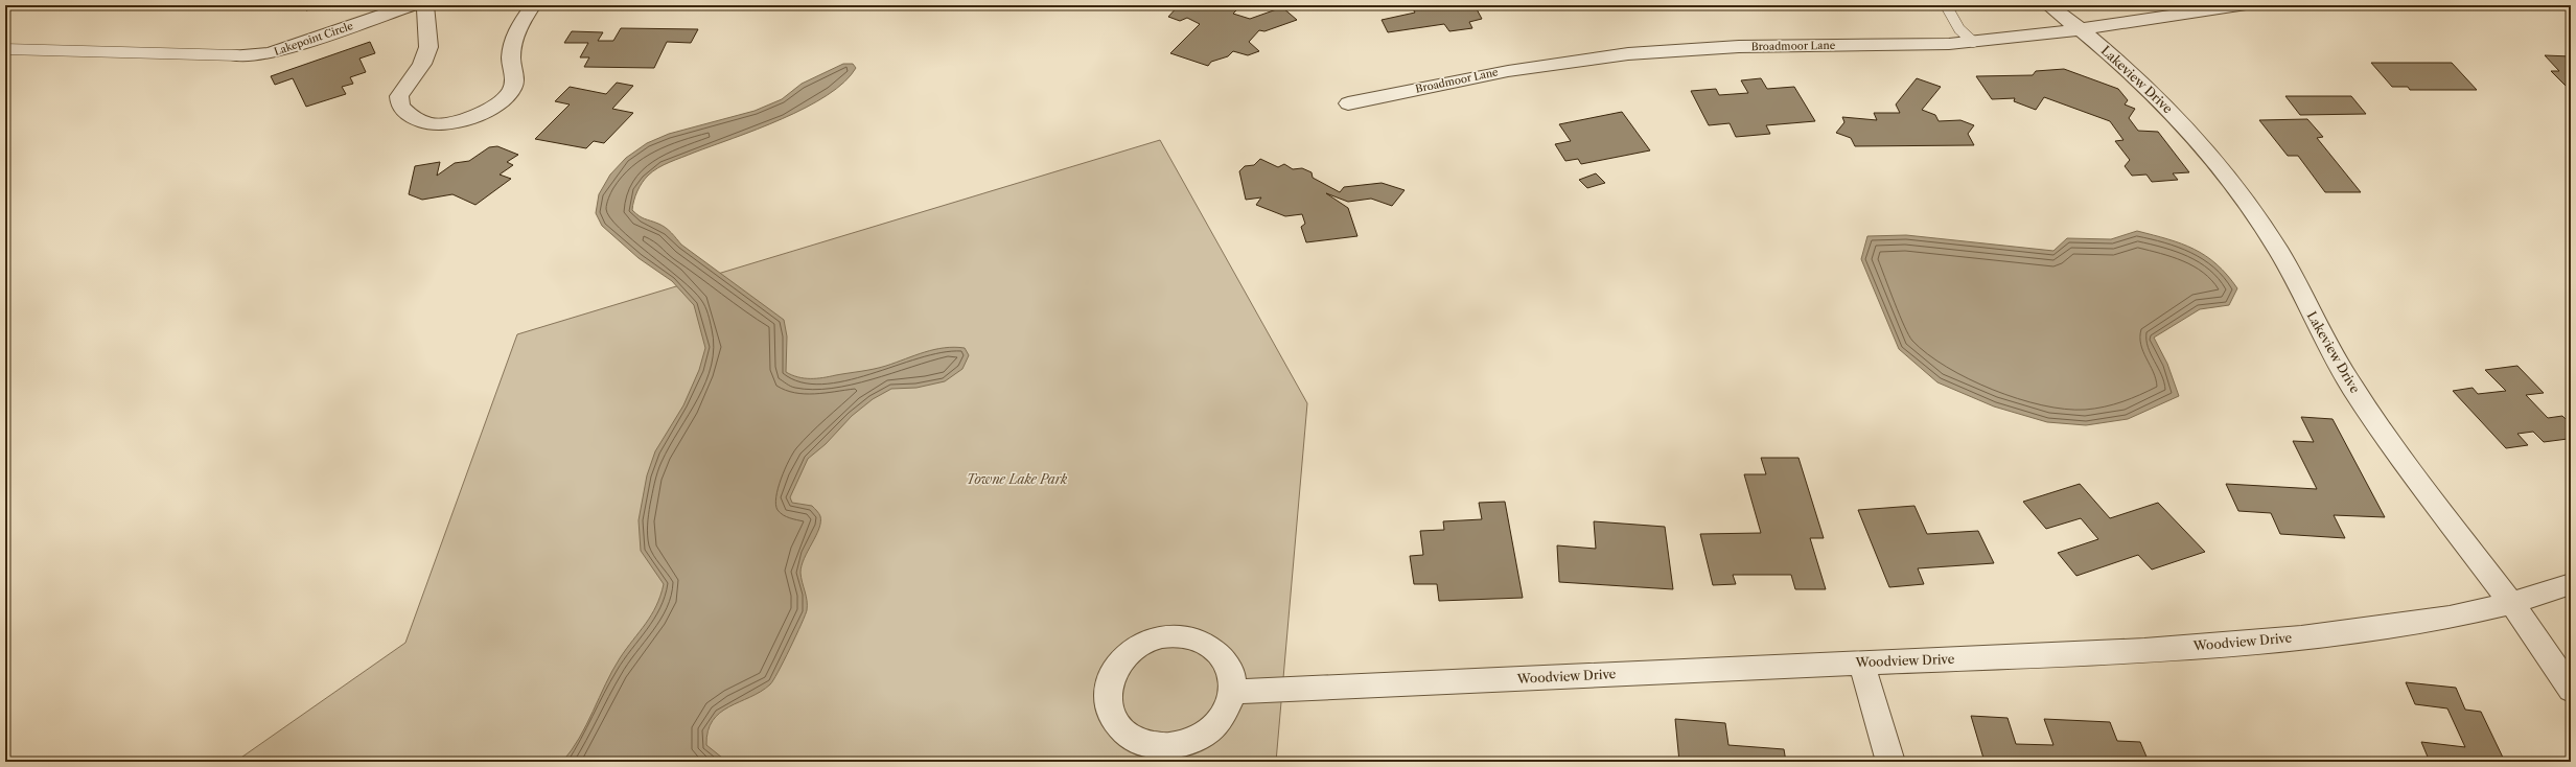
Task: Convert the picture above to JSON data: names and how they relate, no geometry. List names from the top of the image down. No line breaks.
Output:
{"streets":{"street":["Lakepoint Circle","Broadmoor Lane","Lakeview Drive","Woodview Drive"]},"crossings":[["Broadmoor Lane","Lakeview Drive"],["Lakeview Drive","Woodview Drive"]],"parks":["Towne Lake Park"]}
